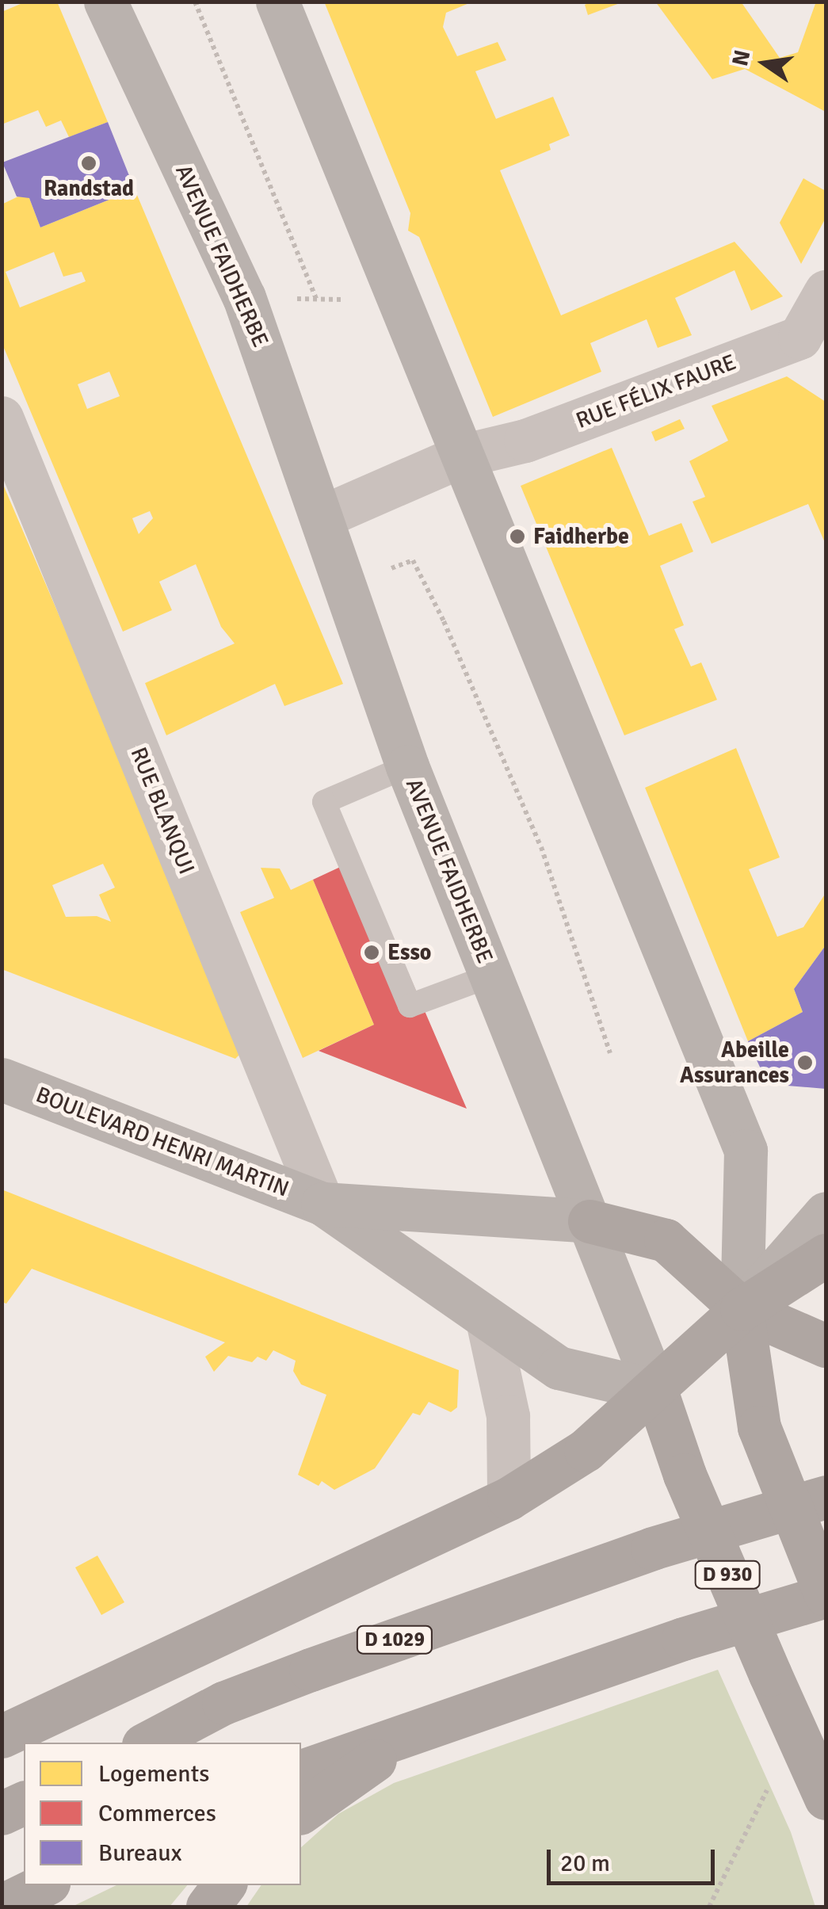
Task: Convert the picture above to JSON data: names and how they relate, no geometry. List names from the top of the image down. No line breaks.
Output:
{"streets":{"main road":["D 930","D 1029"],"street":["AVENUE FAIDHERBE","RUE FÉLIX FAURE","RUE BLANQUI","BOULEVARD HENRI MARTIN"]},"crossings":[["AVENUE FAIDHERBE","BOULEVARD HENRI MARTIN"],["AVENUE FAIDHERBE","D 930"],["RUE BLANQUI","BOULEVARD HENRI MARTIN"],["BOULEVARD HENRI MARTIN","D 930"]],"places":["Randstad","Faidherbe","Esso","Abeille Assurances"],"legend":["Logements","Commerces","Bureaux"],"scale_bar":"20 m","north":"left"}
